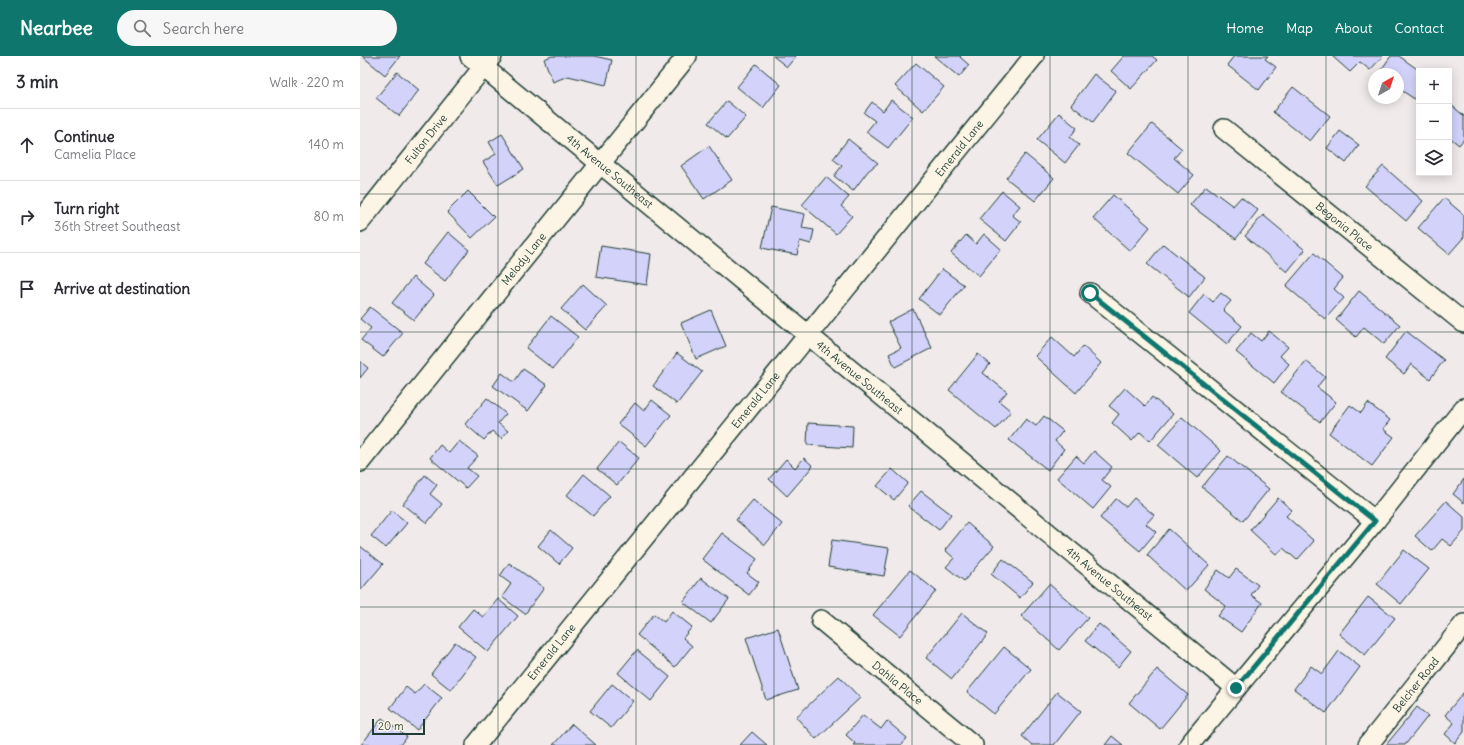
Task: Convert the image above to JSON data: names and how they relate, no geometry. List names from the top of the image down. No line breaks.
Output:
{"streets":{"street":["Fulton Drive","Emerald Lane","4th Avenue Southeast","Begonia Place","Melody Lane","Dahlia Place","Belcher Road"]},"crossings":[["Fulton Drive","4th Avenue Southeast"],["Emerald Lane","4th Avenue Southeast"],["4th Avenue Southeast","Melody Lane"]],"scale_bar":"20 m","north":"top right","page":{"header":"Nearbee","search":"Search here","nav":["Home","Map","About","Contact"],"heading":["3 min","Walk · 220 m"],"map_buttons":["+","−"],"list":[["Continue","Camelia Place","140 m"],["Turn right","36th Street Southeast","80 m"],"Arrive at destination"],"scale":"20 m"}}
